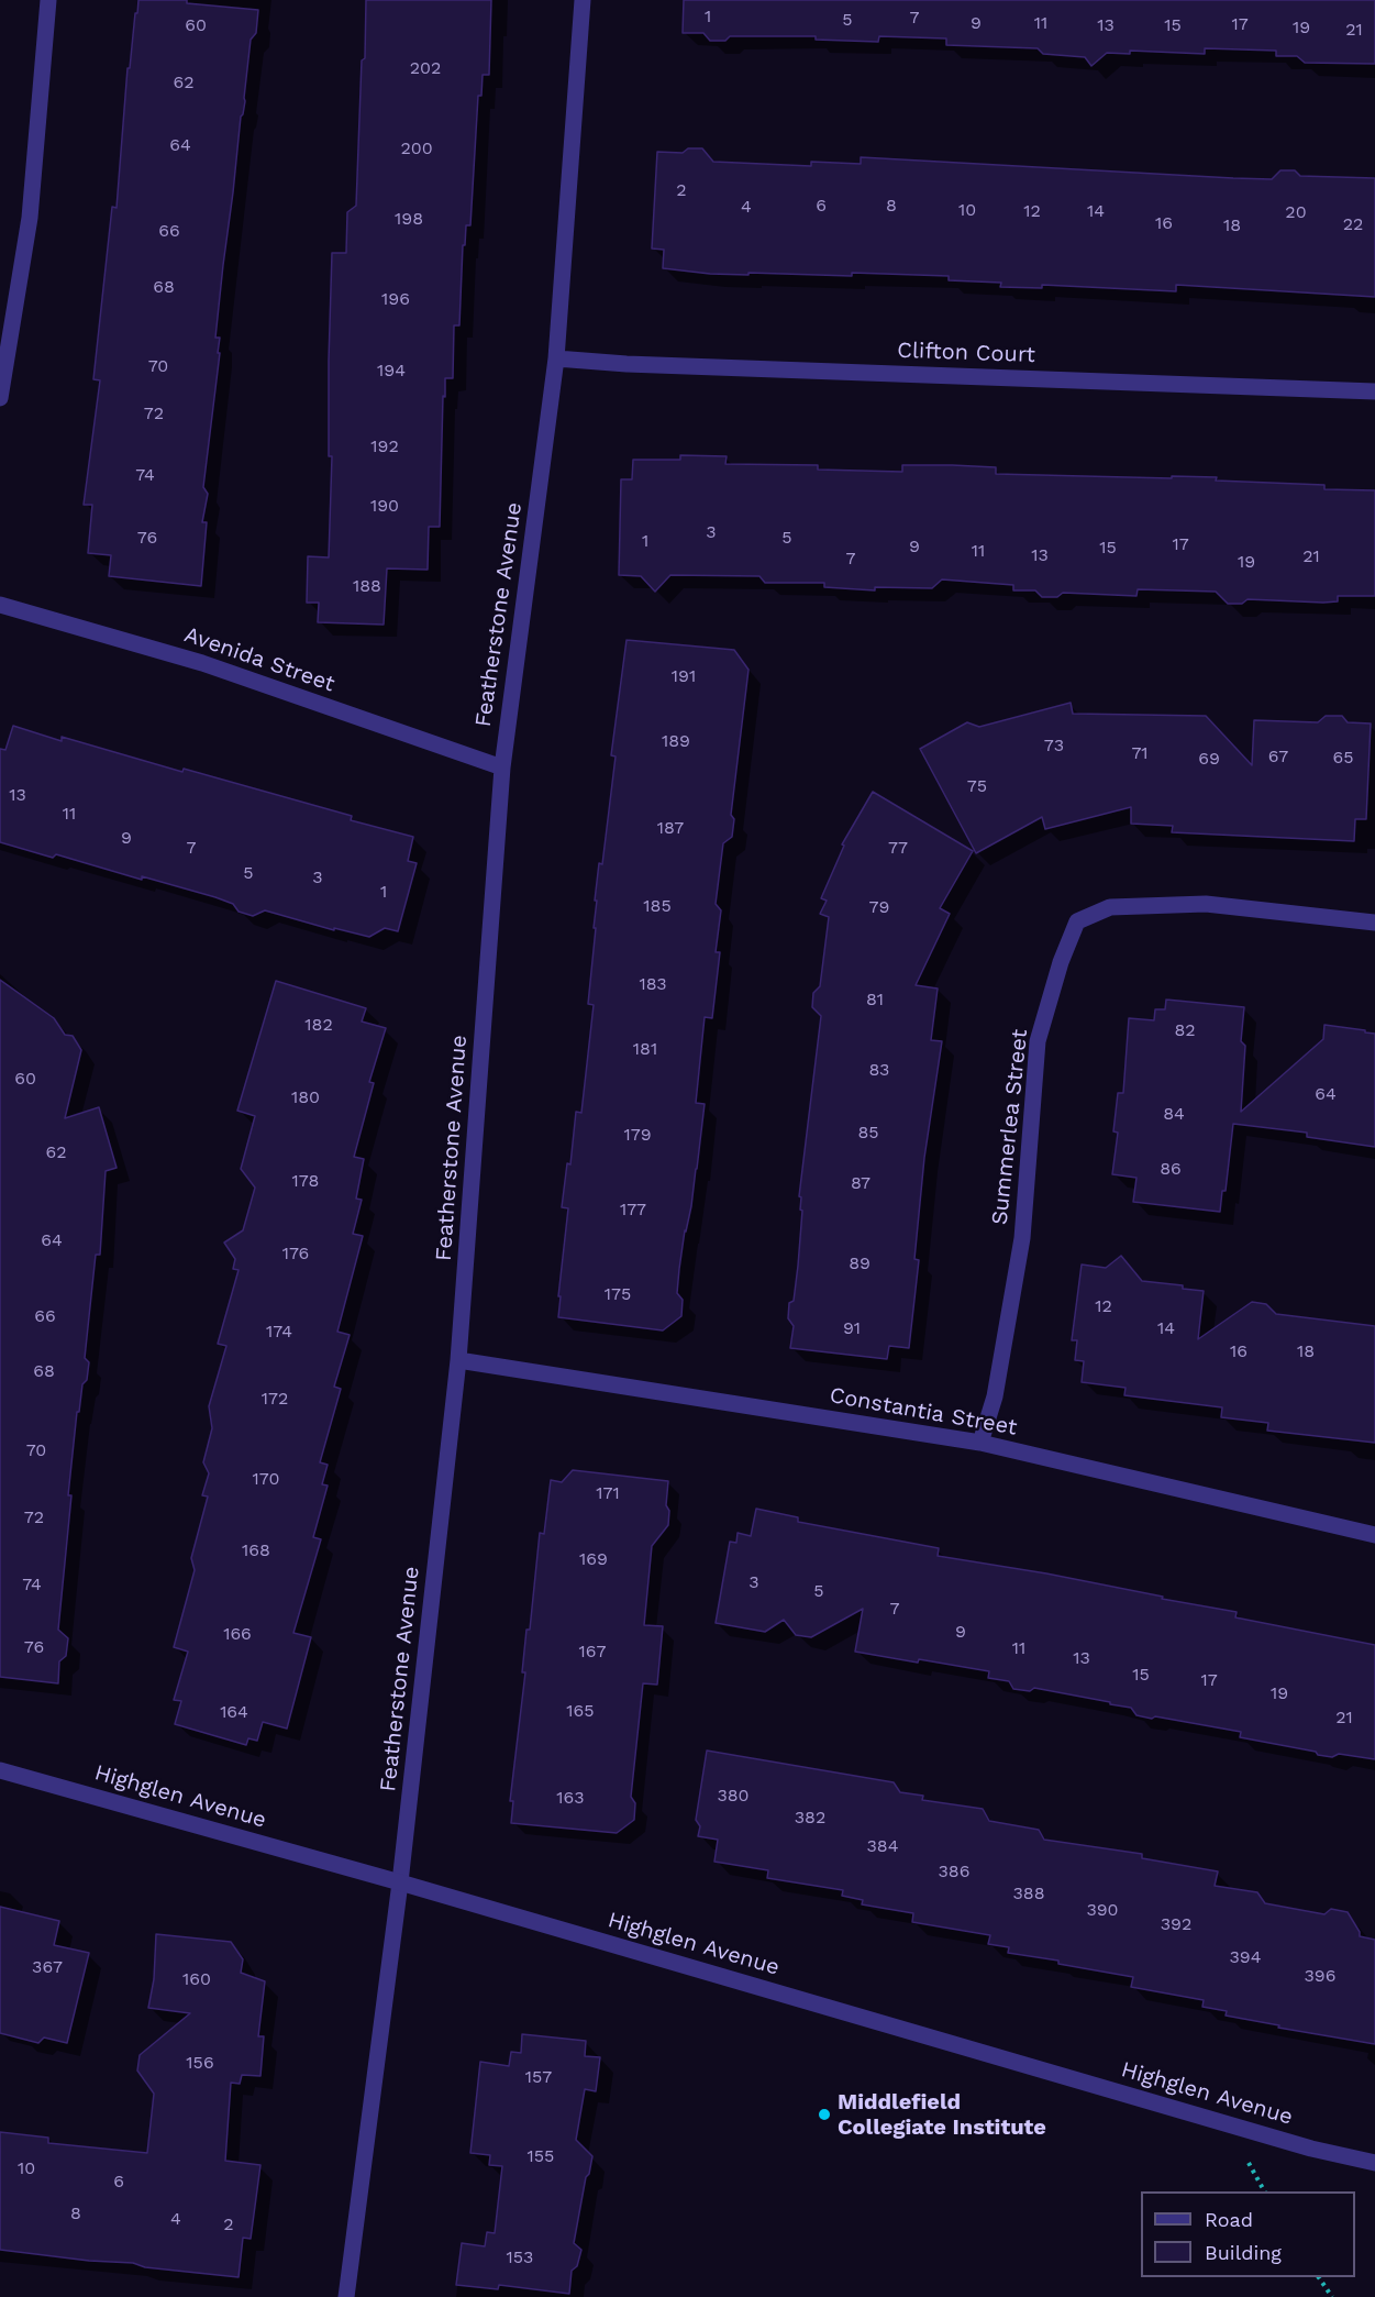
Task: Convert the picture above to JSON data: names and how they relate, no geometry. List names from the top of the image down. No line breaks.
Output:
{"streets":{"street":["Clifton Court","Featherstone Avenue","Avenida Street","Summerlea Street","Constantia Street","Highglen Avenue"]},"crossings":[["Clifton Court","Featherstone Avenue"],["Featherstone Avenue","Avenida Street"],["Featherstone Avenue","Constantia Street"],["Featherstone Avenue","Highglen Avenue"],["Summerlea Street","Constantia Street"]],"places":["Middlefield Collegiate Institute"],"house_numbers":["1","7","5","9","11","17","60","13","15","19","21","202","62","64","200","2","6","8","4","10","12","14","20","198","16","22","18","66","68","196","70","194","72","192","74","190","3","76","5","1","17","9","15","11","13","21","7","19","188","191","189","73","71","67","65","69","75","13","11","187","9","7","77","5","3","1","185","79","183","81","182","82","181","83","60","64","180","84","85","179","62","86","178","87","177","64","176","89","175","12","66","91","14","174","16","18","68","172","70","170","171","72","168","169","3","74","5","7","9","166","76","11","167","13","15","17","19","165","164","21","380","163","382","384","386","388","390","392","394","367","396","160","156","157","155","10","6","8","4","2","153"],"legend":["Road","Building"]}
